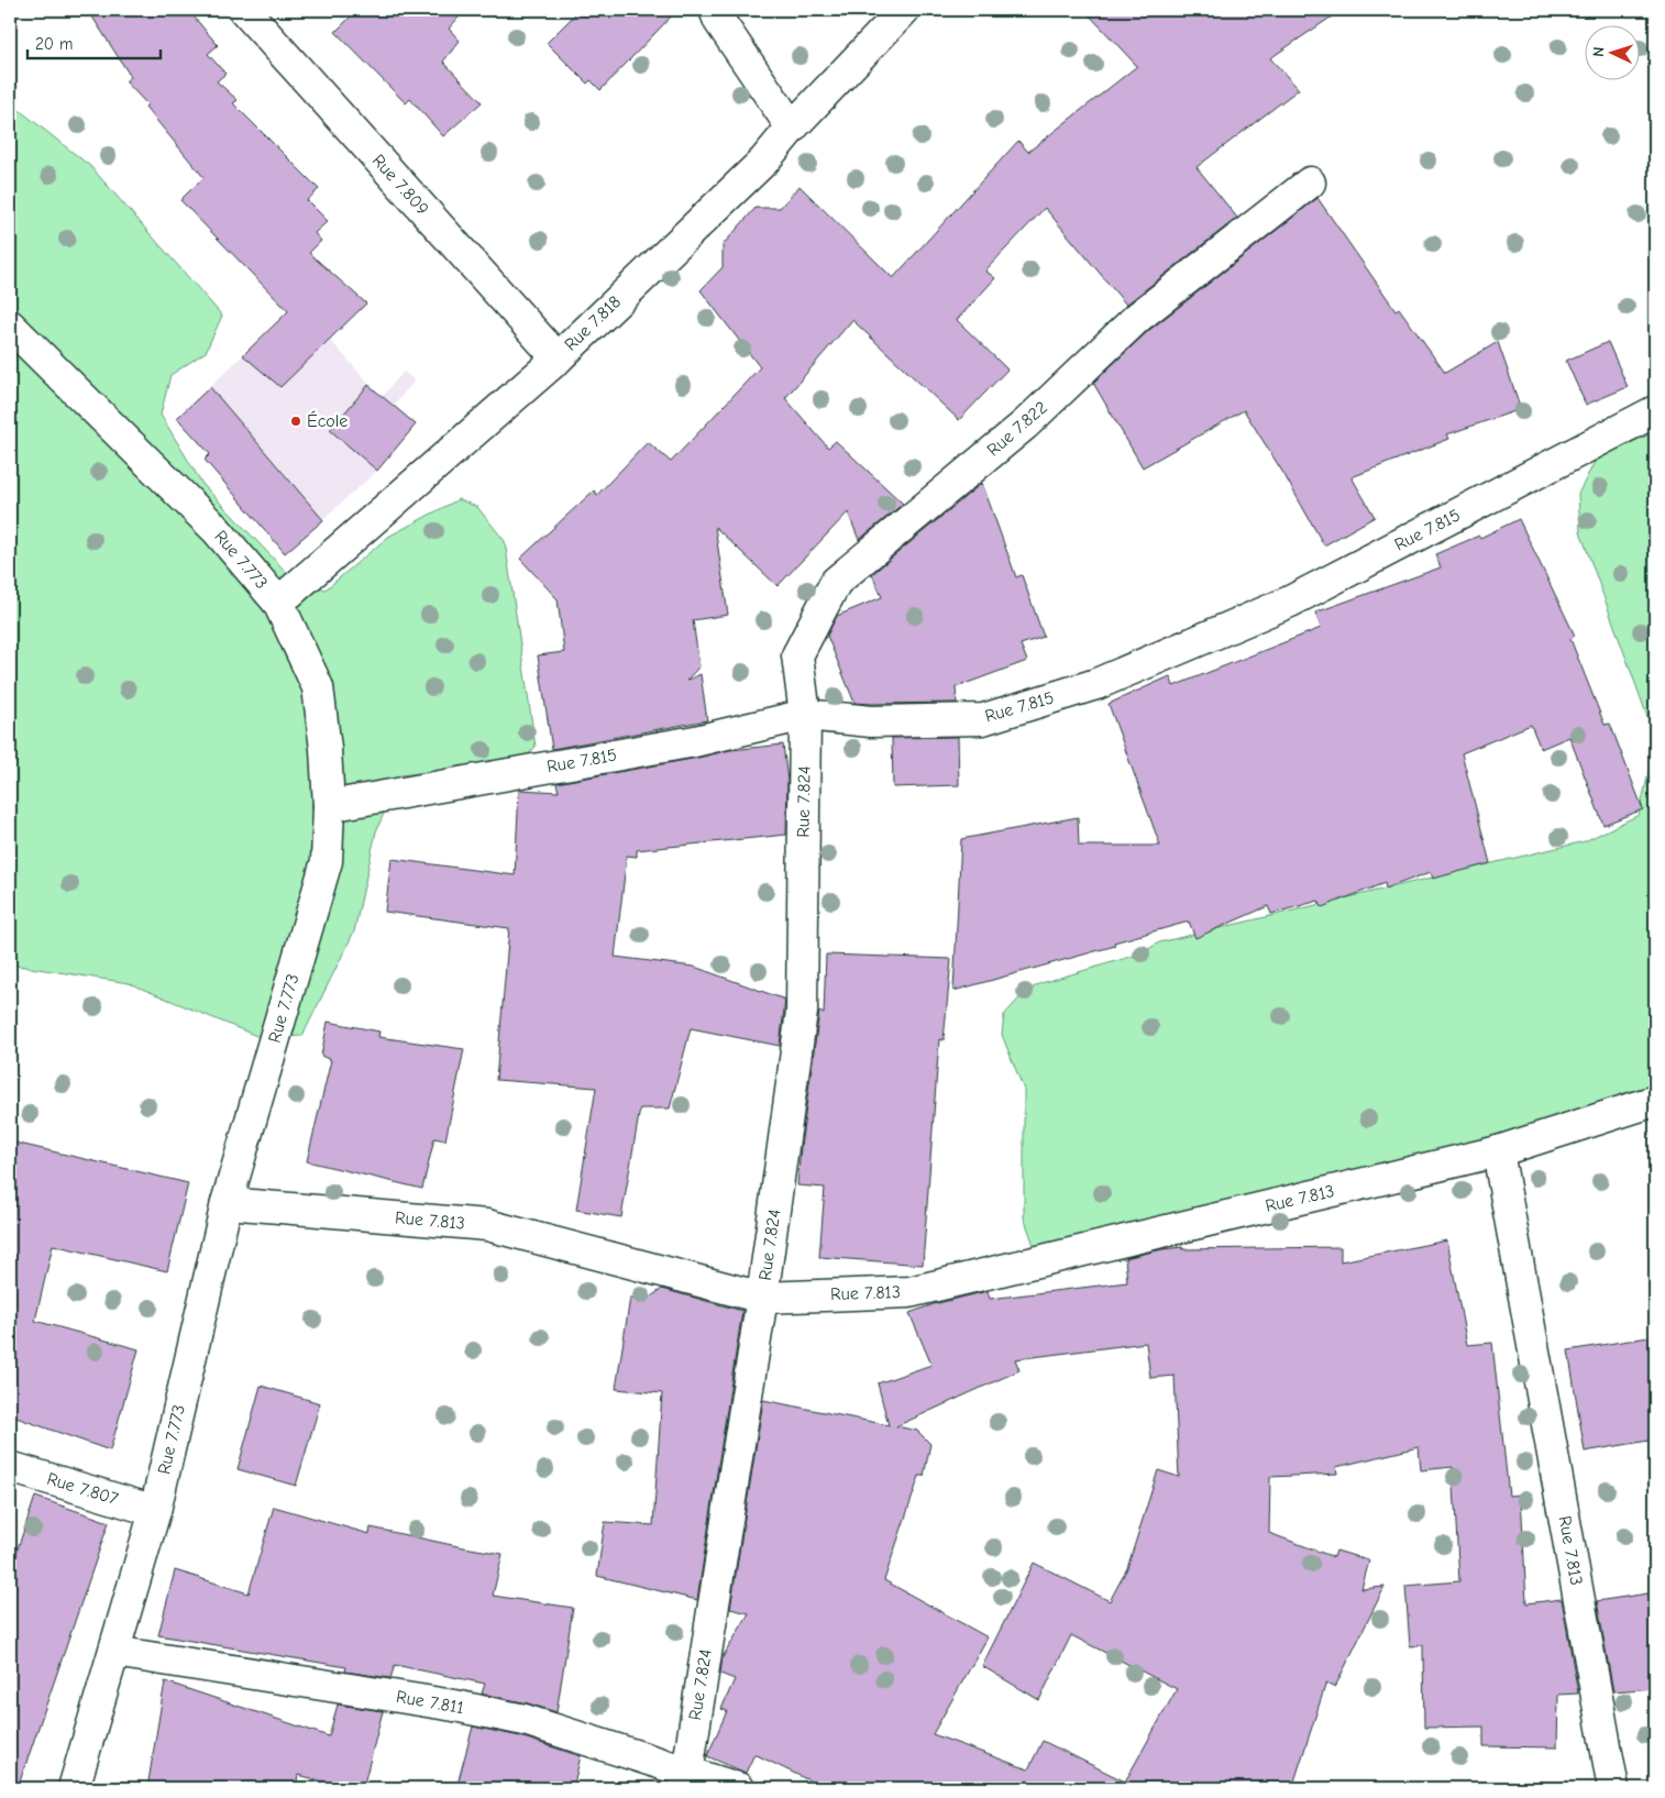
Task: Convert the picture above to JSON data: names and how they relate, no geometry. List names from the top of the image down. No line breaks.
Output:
{"streets":{"street":["Rue 7.809","Rue 7.818","Rue 7.822","Rue 7.815","Rue 7.773","Rue 7.824","Rue 7.813","Rue 7.807","Rue 7.811"]},"crossings":[["Rue 7.809","Rue 7.818"],["Rue 7.818","Rue 7.773"],["Rue 7.822","Rue 7.815"],["Rue 7.822","Rue 7.824"],["Rue 7.815","Rue 7.773"],["Rue 7.815","Rue 7.824"],["Rue 7.773","Rue 7.813"],["Rue 7.773","Rue 7.807"],["Rue 7.773","Rue 7.811"],["Rue 7.824","Rue 7.813"],["Rue 7.824","Rue 7.811"]],"places":["École"],"scale_bar":"20 m","north":"left"}
